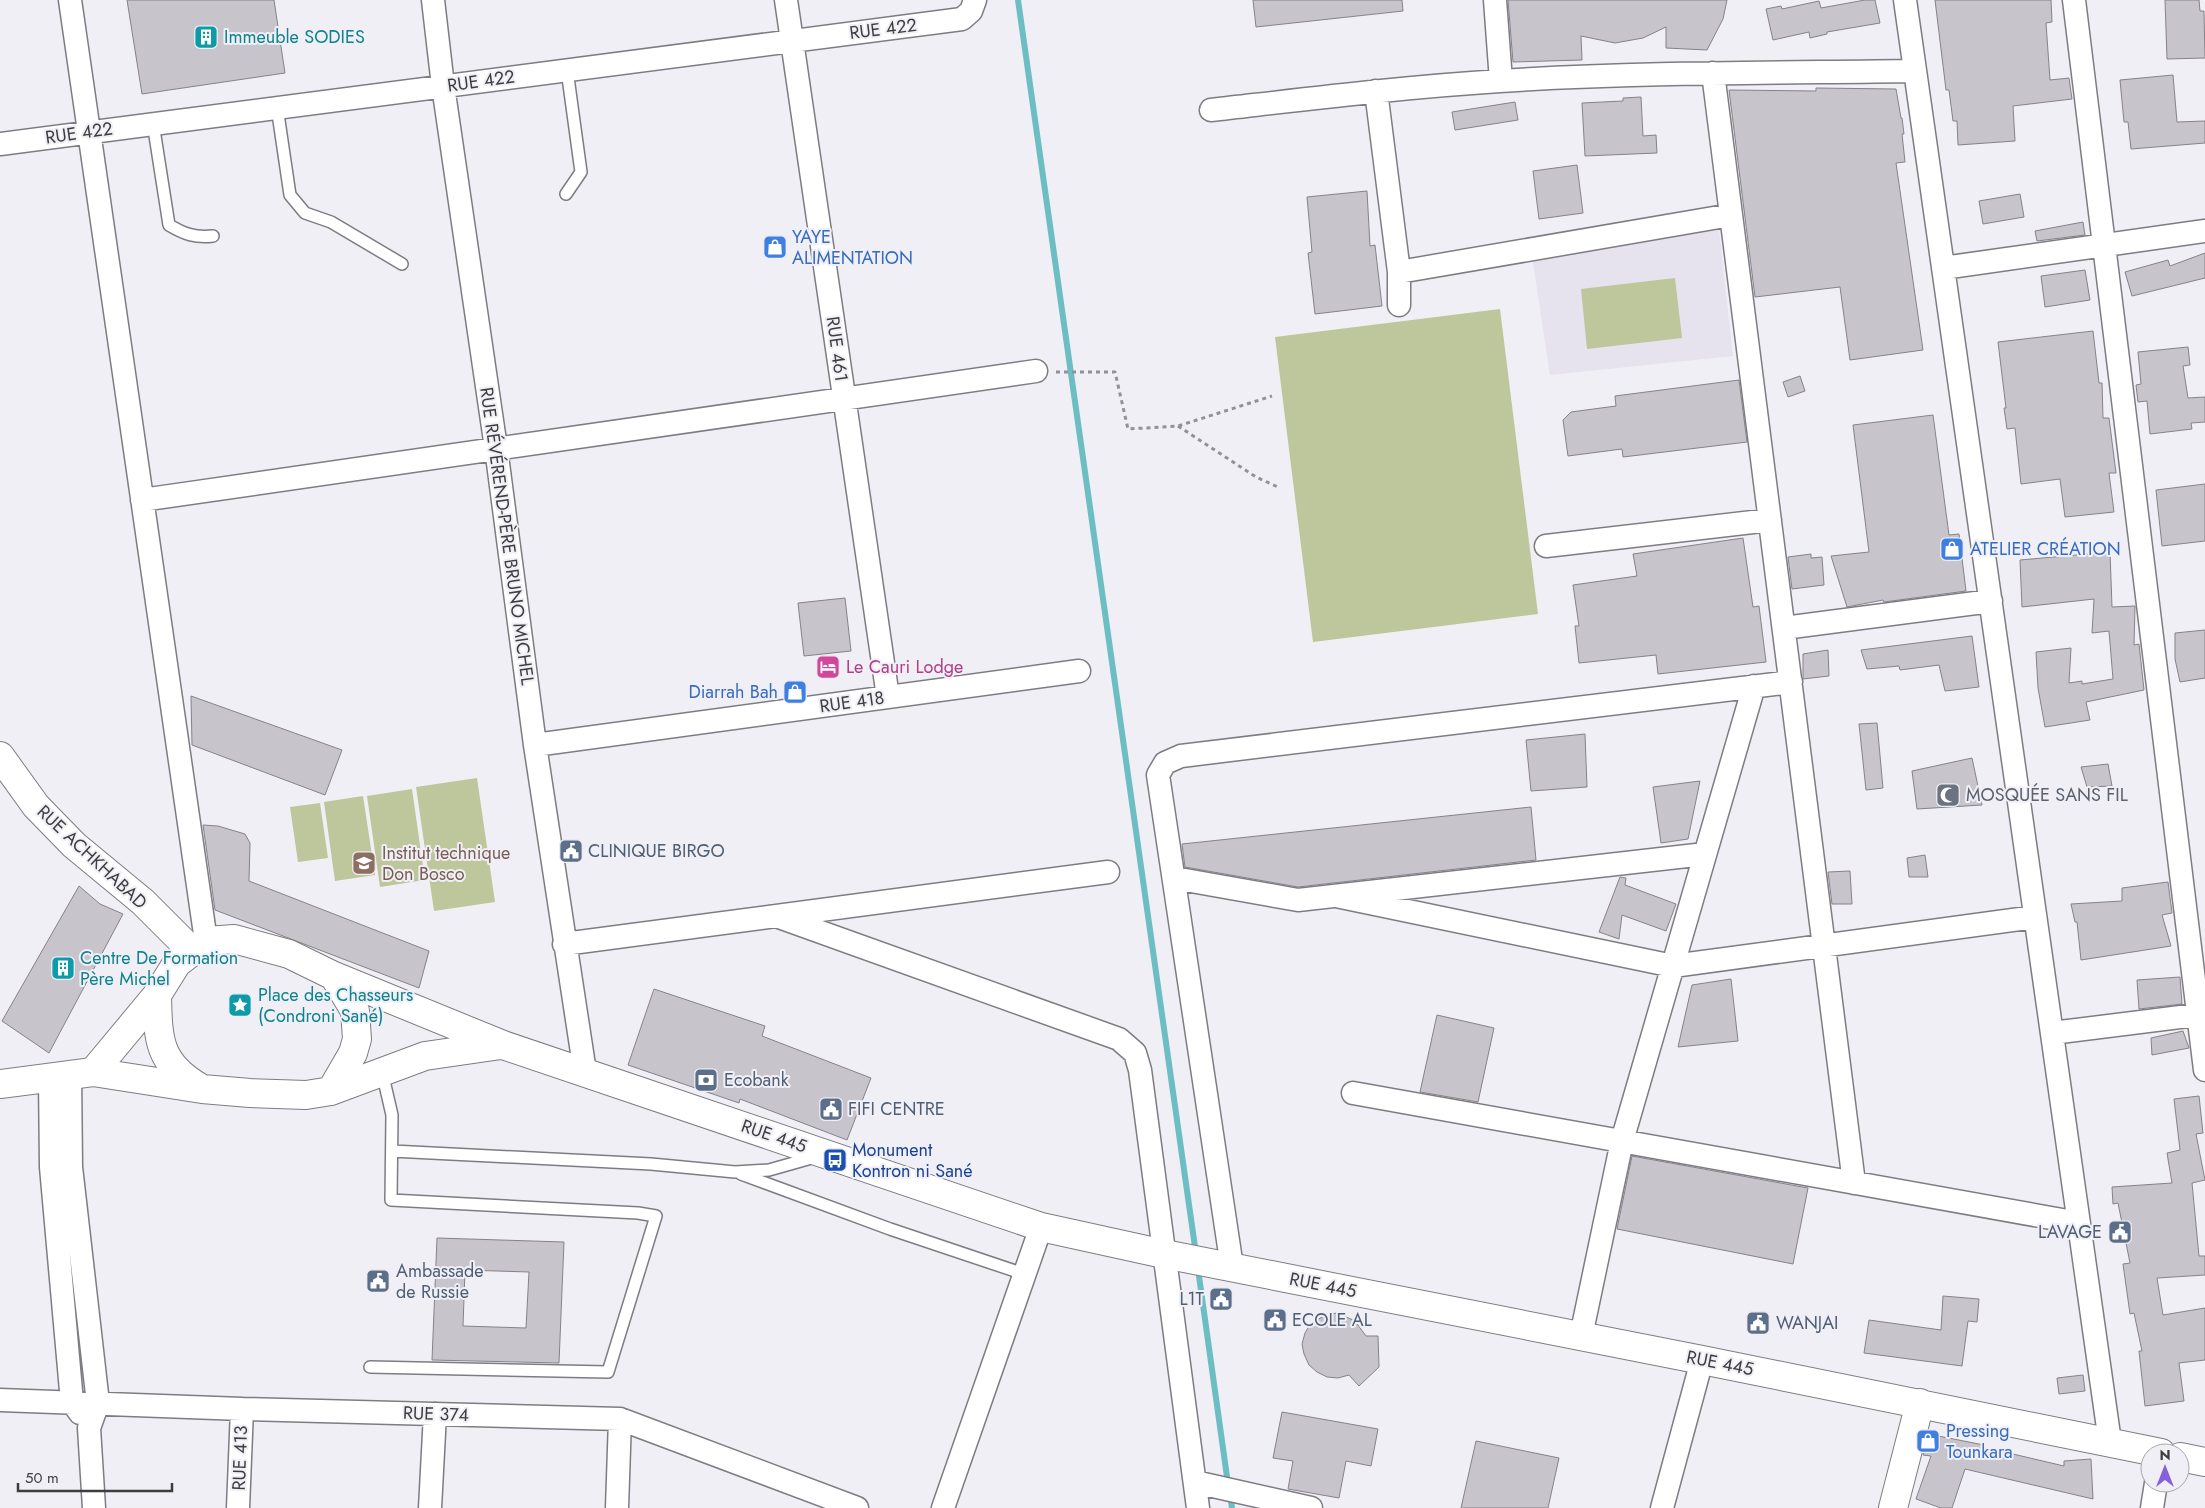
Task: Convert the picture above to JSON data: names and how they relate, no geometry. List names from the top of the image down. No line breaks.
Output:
{"streets":{"street":["RUE 422","RUE 461","RUE RÉVÉREND-PÈRE BRUNO MICHEL","RUE 418","RUE ACHKHABAD","RUE 445","RUE 374","RUE 413"]},"crossings":[["RUE 422","RUE 461"],["RUE 422","RUE RÉVÉREND-PÈRE BRUNO MICHEL"],["RUE 461","RUE 418"],["RUE RÉVÉREND-PÈRE BRUNO MICHEL","RUE 418"],["RUE RÉVÉREND-PÈRE BRUNO MICHEL","RUE 445"],["RUE ACHKHABAD","RUE 445"],["RUE 374","RUE 413"]],"places":{"building":["Immeuble SODIES","Centre De Formation Père Michel"],"shop":["YAYE ALIMENTATION","ATELIER CRÉATION","Diarrah Bah","Pressing Tounkara"],"hotel":["Le Cauri Lodge"],"mosque":["MOSQUÉE SANS FIL"],"public building":["CLINIQUE BIRGO","FIFI CENTRE","LAVAGE","Ambassade de Russie","L1T","ECOLE AL","WANJAI"],"school or university":["Institut technique Don Bosco"],"place":["Place des Chasseurs (Condroni Sané)"],"bank":["Ecobank"],"bus stop":["Monument Kontron ni Sané"]},"scale_bar":"50 m","north":"top"}
